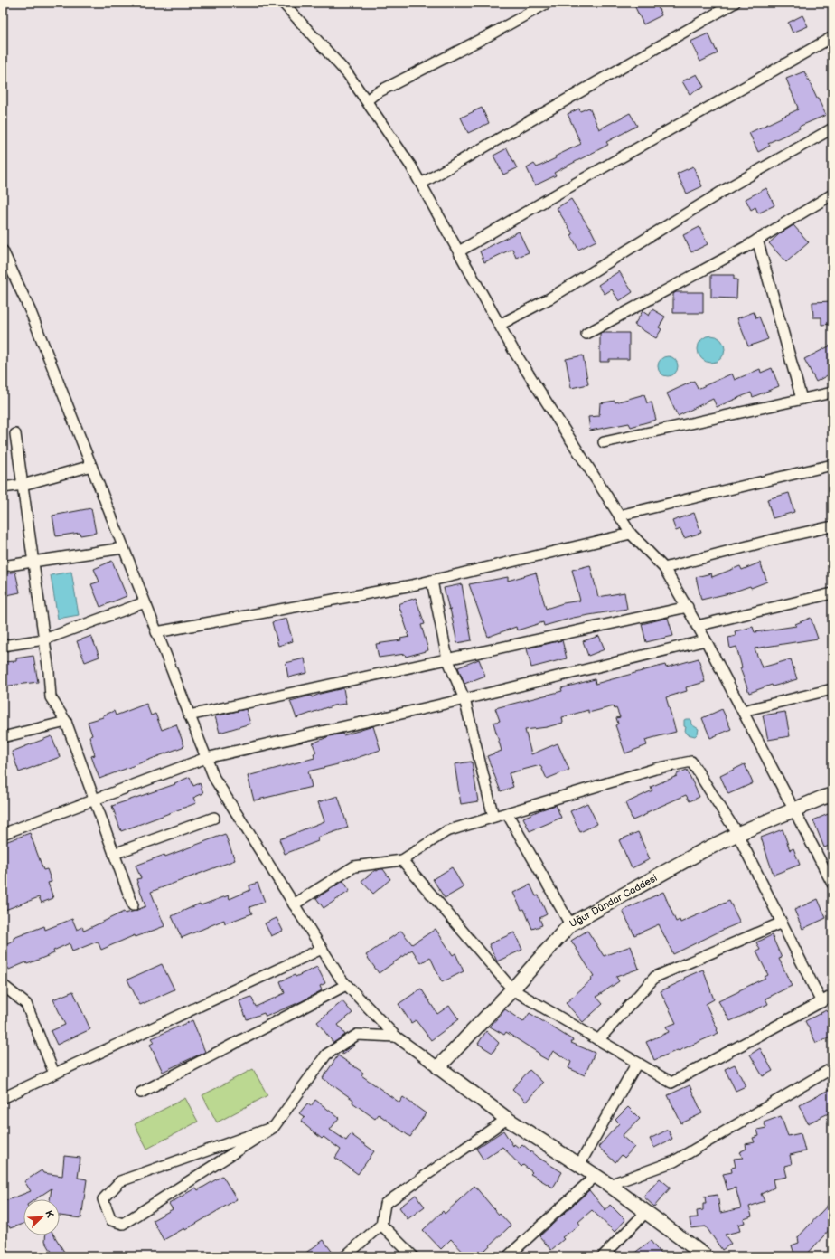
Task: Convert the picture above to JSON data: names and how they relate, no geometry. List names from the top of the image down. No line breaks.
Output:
{"streets":{"street":["Uğur Dündar Caddesi"]},"north":"top right"}
